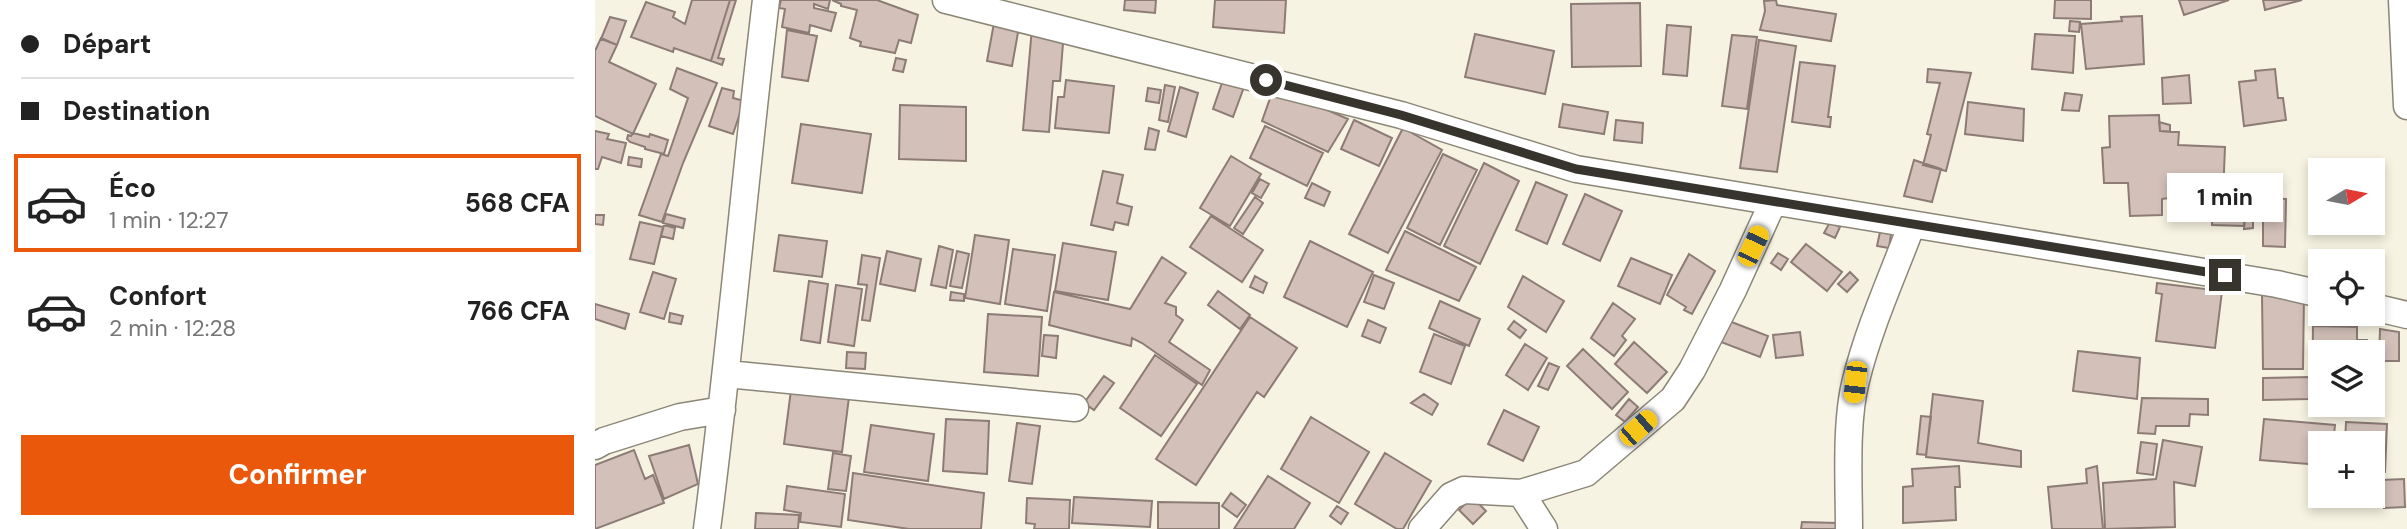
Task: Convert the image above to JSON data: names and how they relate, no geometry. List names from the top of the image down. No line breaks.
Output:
{"north":"right","page":{"banner":["Départ","Destination"],"list":[{"name":"Éco","note":"1 min · 12:27","value":"568 CFA"},{"name":"Confort","note":"2 min · 12:28","value":"766 CFA"}],"map_buttons":"+","bubble":"1 min","buttons":"Confirmer"}}
